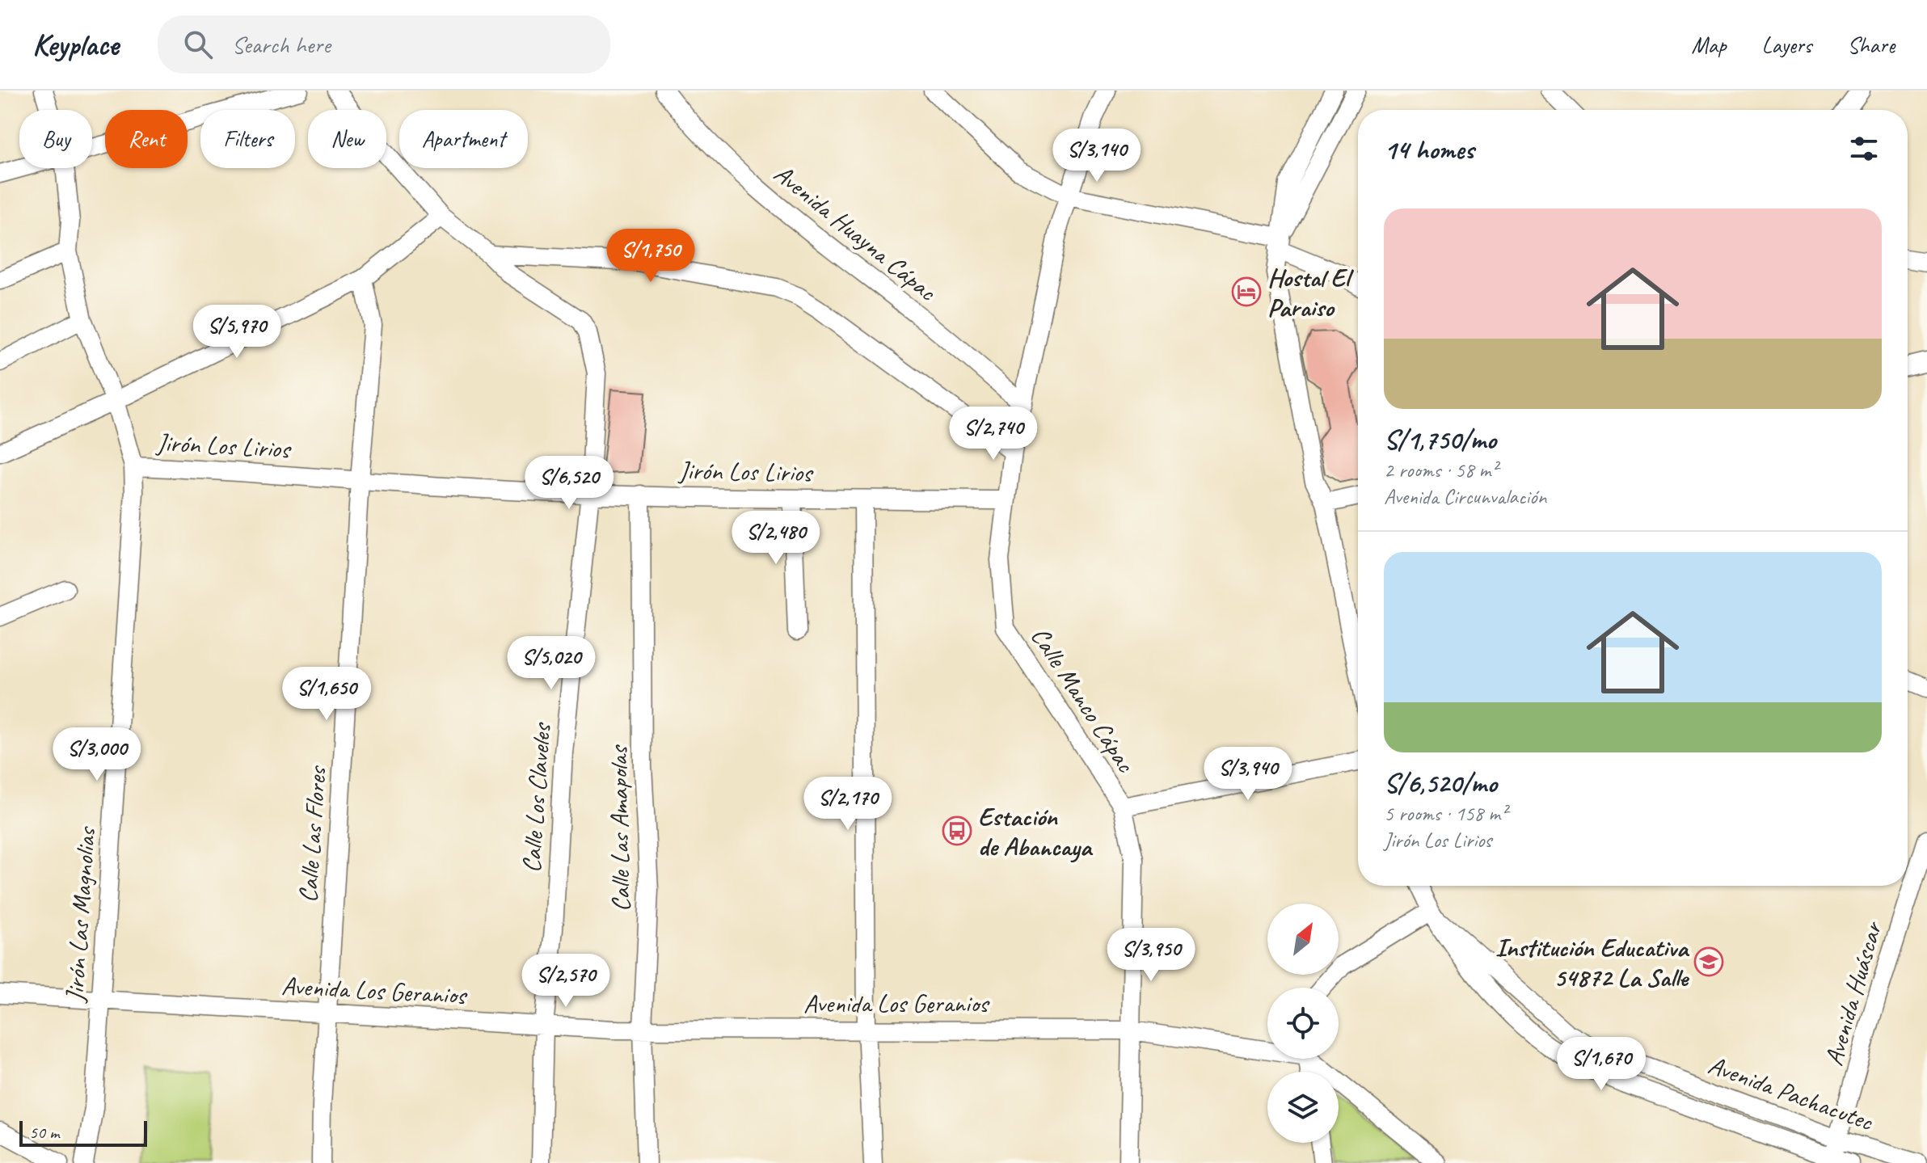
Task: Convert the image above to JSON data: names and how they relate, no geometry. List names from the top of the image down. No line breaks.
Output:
{"streets":{"street":["Avenida Huayna Cápac","Jirón Los Lirios","Calle Manco Cápac","Calle Los Claveles","Calle Las Amapolas","Calle Las Flores","Jirón Las Magnolias","Avenida Los Geranios","Avenida Huáscar","Avenida Pachacutec"]},"crossings":[["Avenida Huayna Cápac","Calle Manco Cápac"],["Jirón Los Lirios","Calle Manco Cápac"],["Jirón Los Lirios","Calle Los Claveles"],["Jirón Los Lirios","Calle Las Amapolas"],["Jirón Los Lirios","Calle Las Flores"],["Jirón Los Lirios","Jirón Las Magnolias"],["Calle Los Claveles","Avenida Los Geranios"],["Calle Las Amapolas","Avenida Los Geranios"],["Calle Las Flores","Avenida Los Geranios"],["Jirón Las Magnolias","Avenida Los Geranios"],["Avenida Huáscar","Avenida Pachacutec"]],"places":{"hotel":["Hostal El Paraiso"],"bus stop":["Estación de Abancaya"],"school or university":["Institución Educativa 54872 La Salle"]},"scale_bar":"50 m","north":"top right","page":{"header":"Keyplace","search":"Search here","nav":["Map","Layers","Share"],"chip":["Buy","Rent","Filters","New","Apartment"],"heading":"14 homes","price":["S/3,140","S/1,750","S/5,970","S/2,740","S/6,520","S/2,480","S/5,020","S/1,650","S/3,000","S/3,940","S/2,170","S/3,950","S/2,570","S/1,670"],"list":[{"name":"S/1,750/mo","note":"2 rooms · 58 m² · Avenida Circunvalación"},{"name":"S/6,520/mo","note":"5 rooms · 158 m² · Jirón Los Lirios"}],"scale":"50 m"}}
